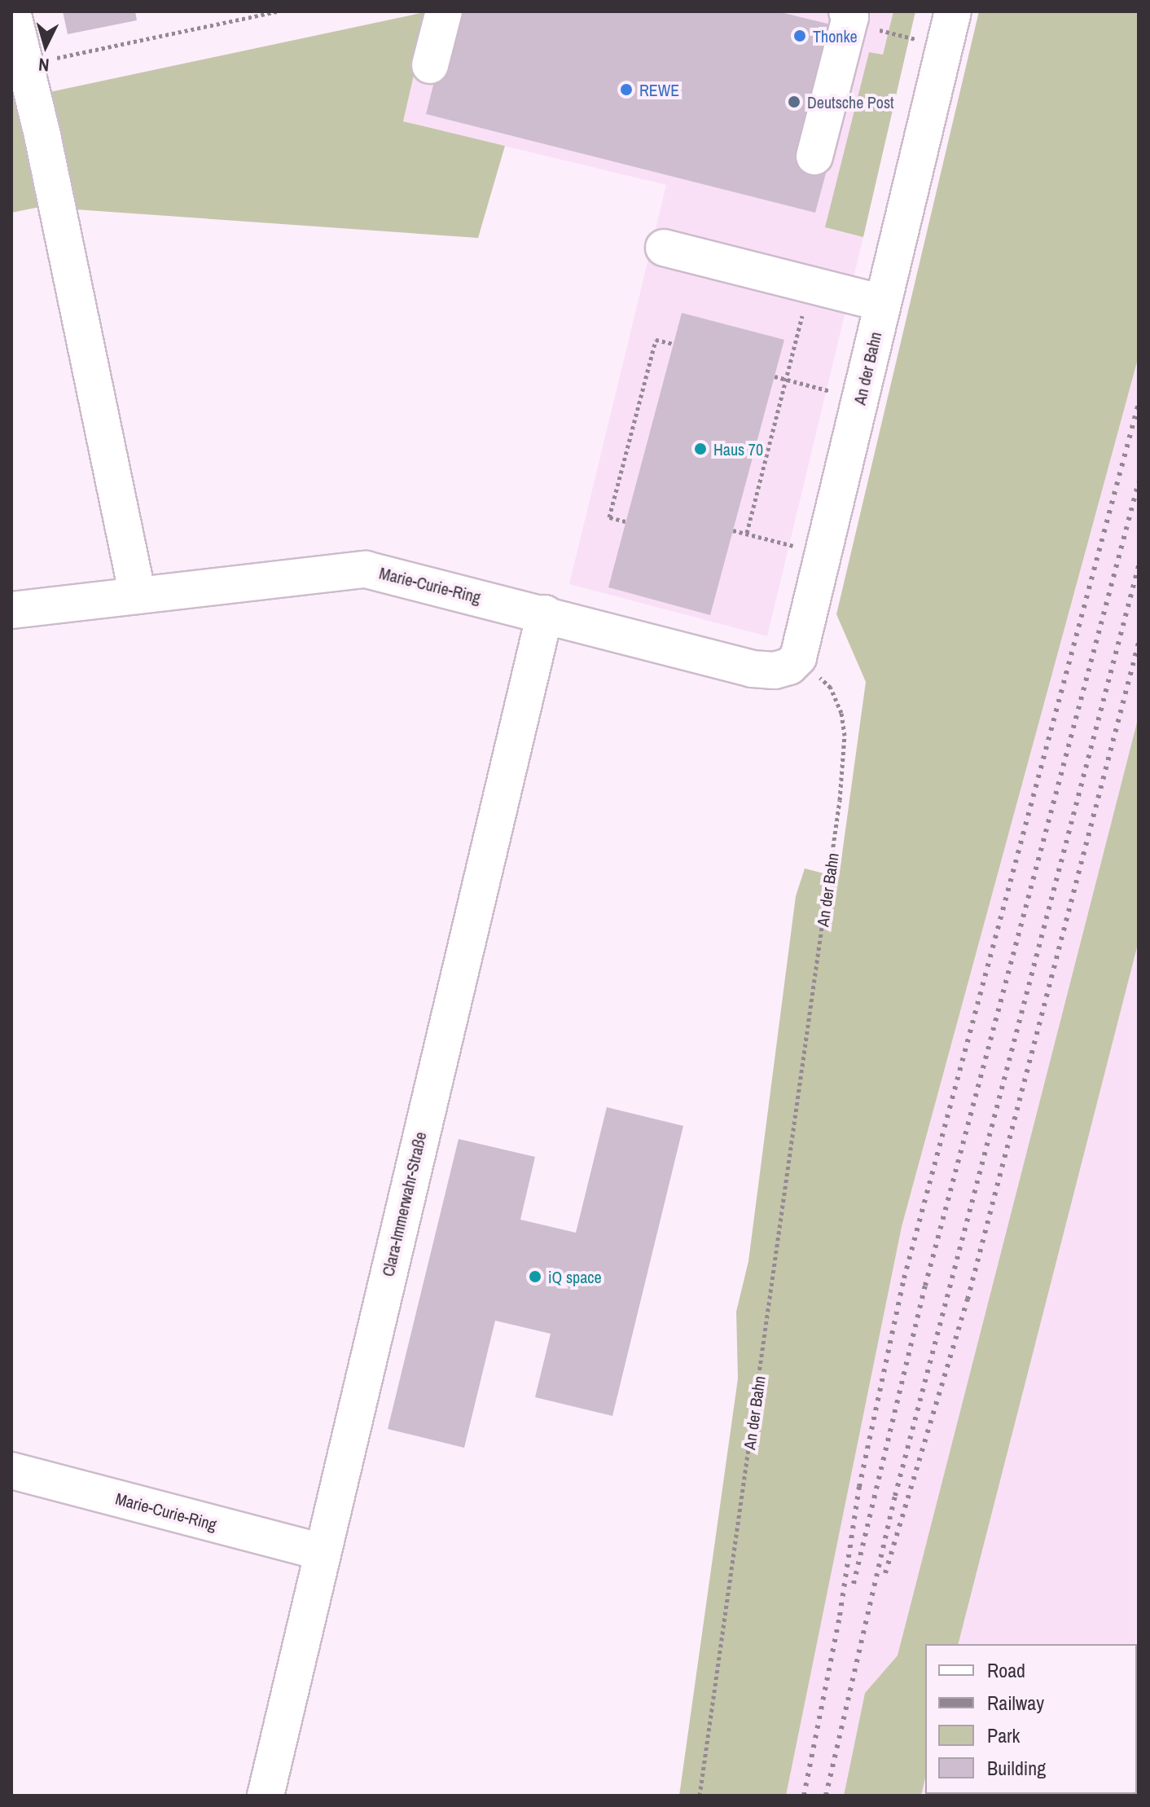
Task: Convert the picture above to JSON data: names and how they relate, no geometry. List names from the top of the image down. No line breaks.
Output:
{"streets":{"street":["An der Bahn","Marie-Curie-Ring","Clara-Immerwahr-Straße"]},"crossings":[["An der Bahn","Marie-Curie-Ring"],["Marie-Curie-Ring","Clara-Immerwahr-Straße"]],"places":["Thonke","REWE","Deutsche Post","Haus 70","iQ space"],"legend":["Road","Railway","Park","Building"],"north":"bottom"}
